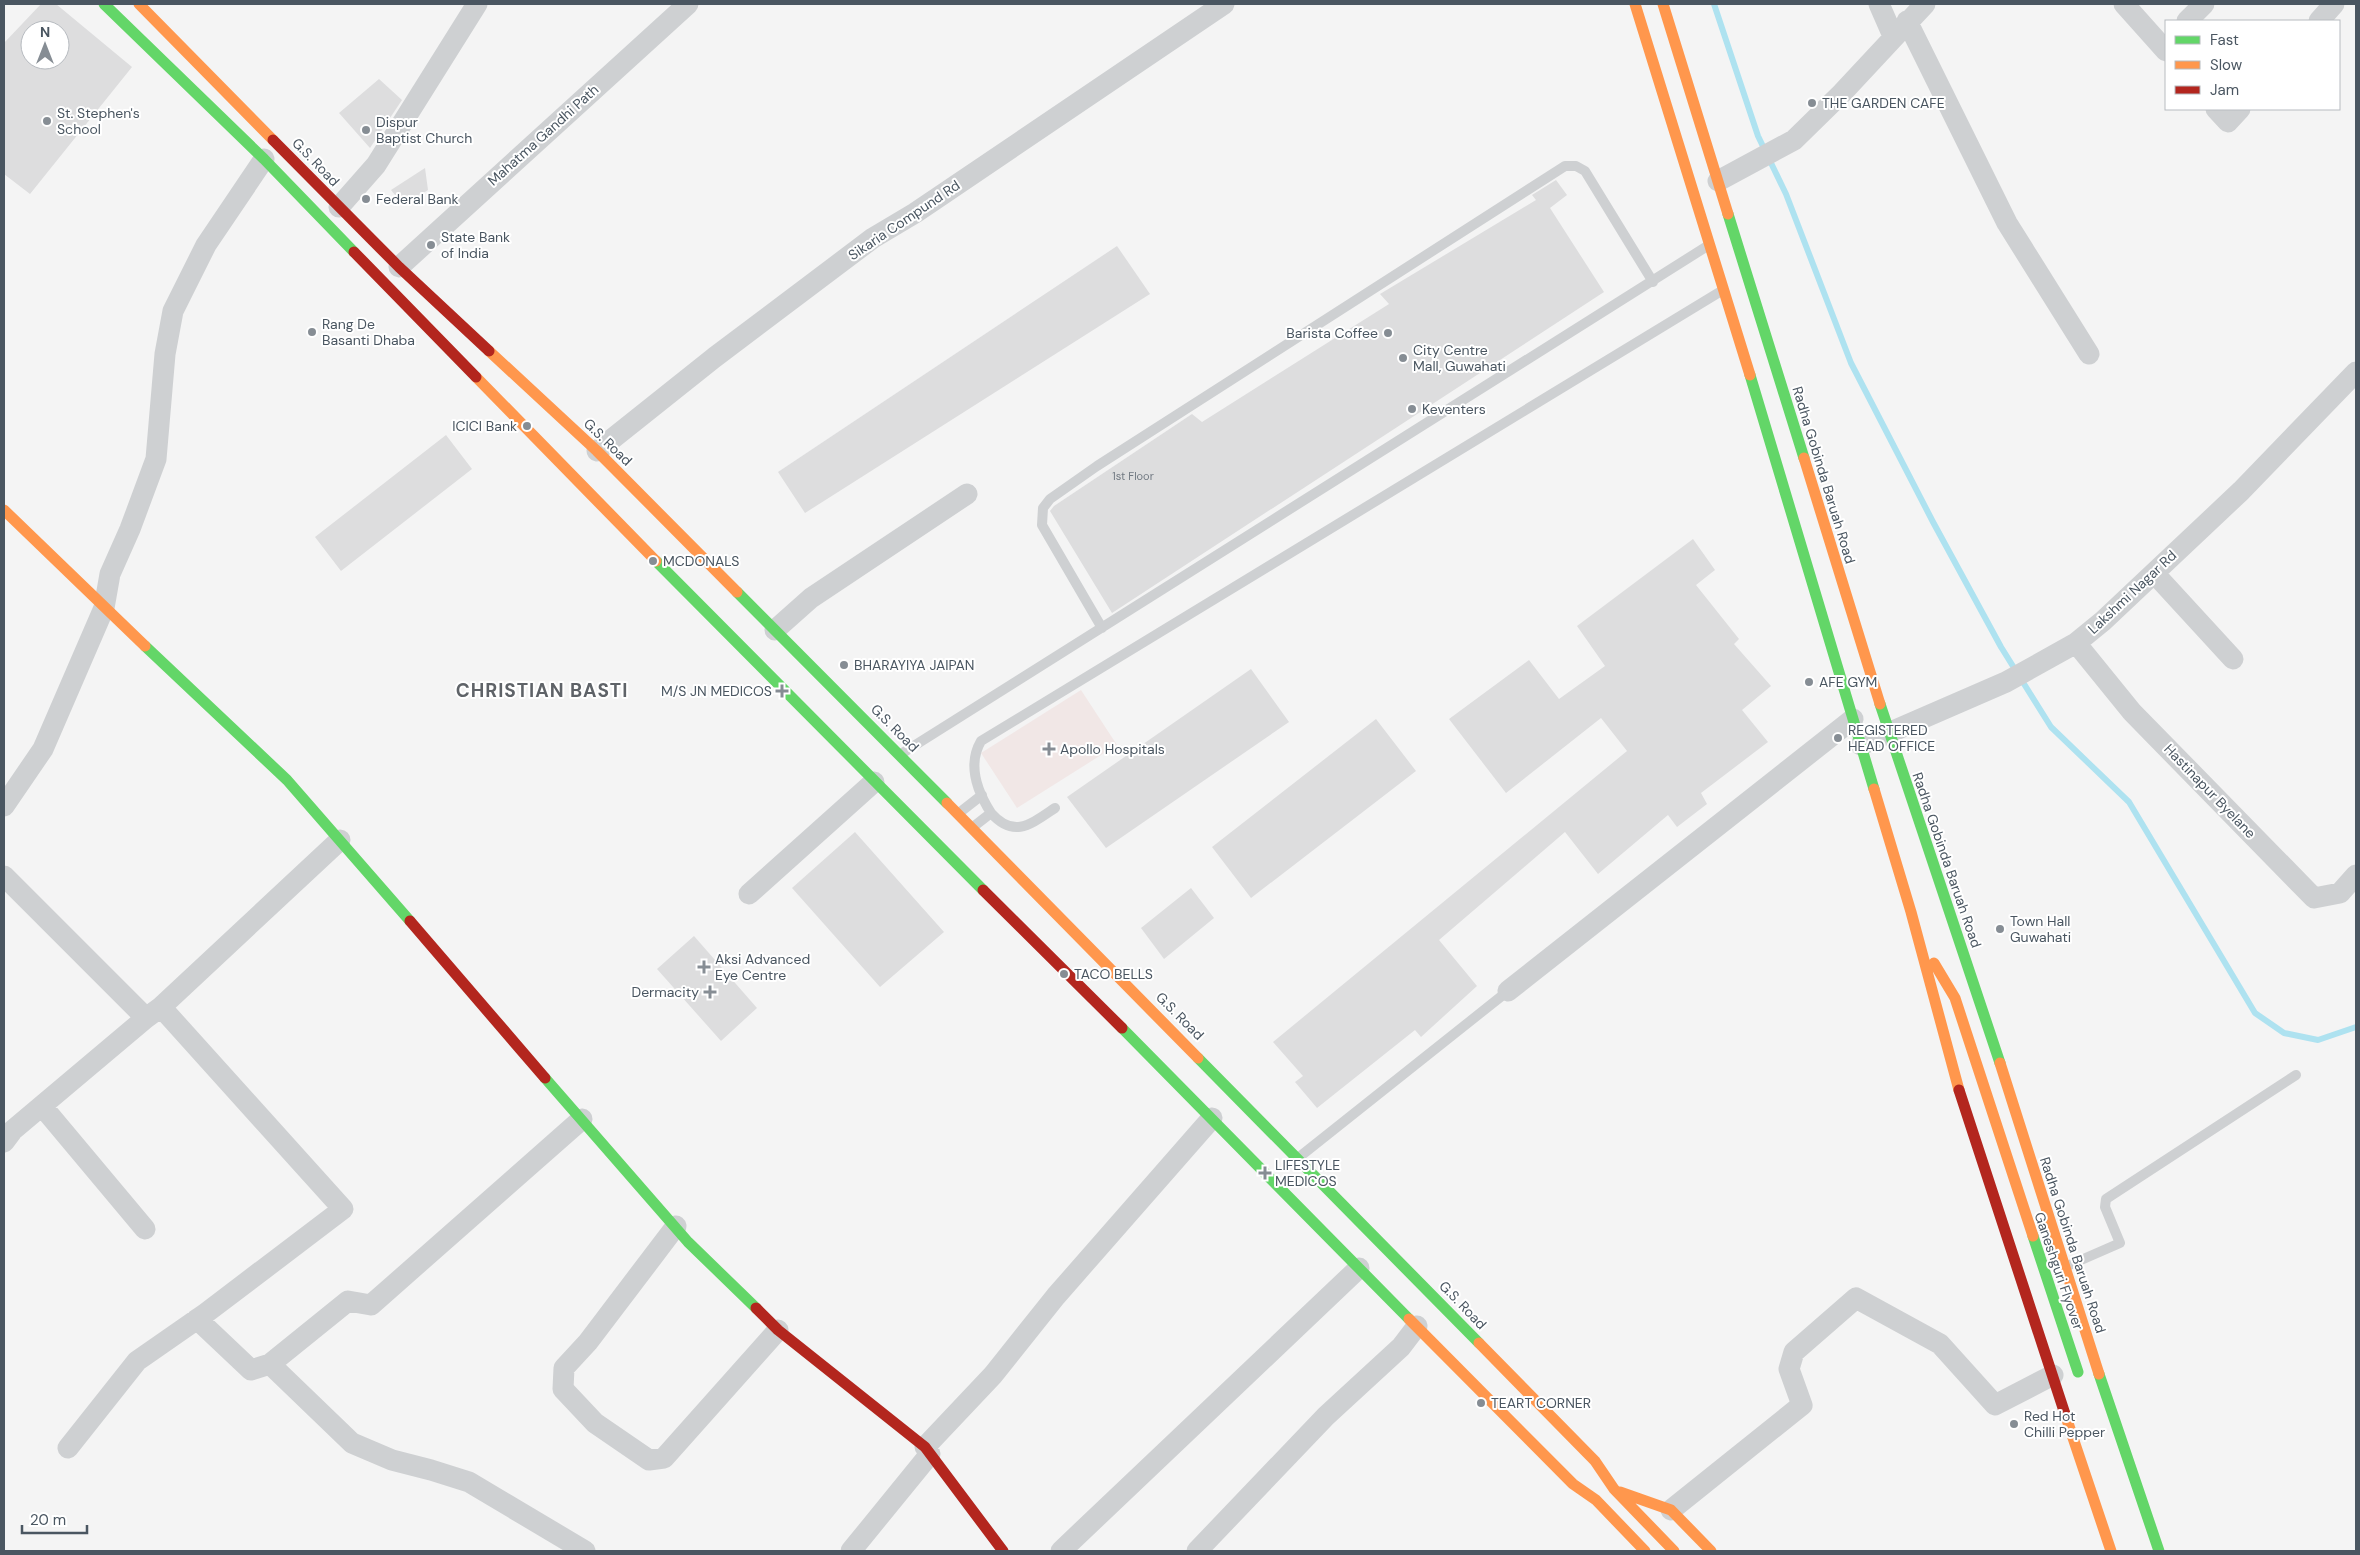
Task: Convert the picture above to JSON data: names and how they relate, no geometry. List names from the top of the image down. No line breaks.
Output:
{"streets":{"main road":["G.S. Road","Radha Gobinda Baruah Road","Ganeshguri Flyover"],"street":["Mahatma Gandhi Path","Sikaria Compund Rd","Lakshmi Nagar Rd","Hastinapur Byelane"]},"crossings":[["Mahatma Gandhi Path","G.S. Road"],["G.S. Road","Sikaria Compund Rd"],["Radha Gobinda Baruah Road","Lakshmi Nagar Rd"],["Radha Gobinda Baruah Road","Ganeshguri Flyover"],["Lakshmi Nagar Rd","Hastinapur Byelane"]],"districts":["CHRISTIAN BASTI"],"places":{"other":["THE GARDEN CAFE","St. Stephen's School","Dispur Baptist Church","Federal Bank","State Bank of India","Rang De Basanti Dhaba","Barista Coffee","City Centre Mall, Guwahati","Keventers","ICICI Bank","MCDONALS","BHARAYIYA JAIPAN","AFE GYM","REGISTERED HEAD OFFICE","Town Hall Guwahati","TACO BELLS","TEART CORNER","Red Hot Chilli Pepper"],"health":["M/S JN MEDICOS","Apollo Hospitals","Aksi Advanced Eye Centre","Dermacity","LIFESTYLE MEDICOS"]},"house_numbers":["1st Floor"],"legend":["Fast","Slow","Jam"],"scale_bar":"20 m","north":"top"}
